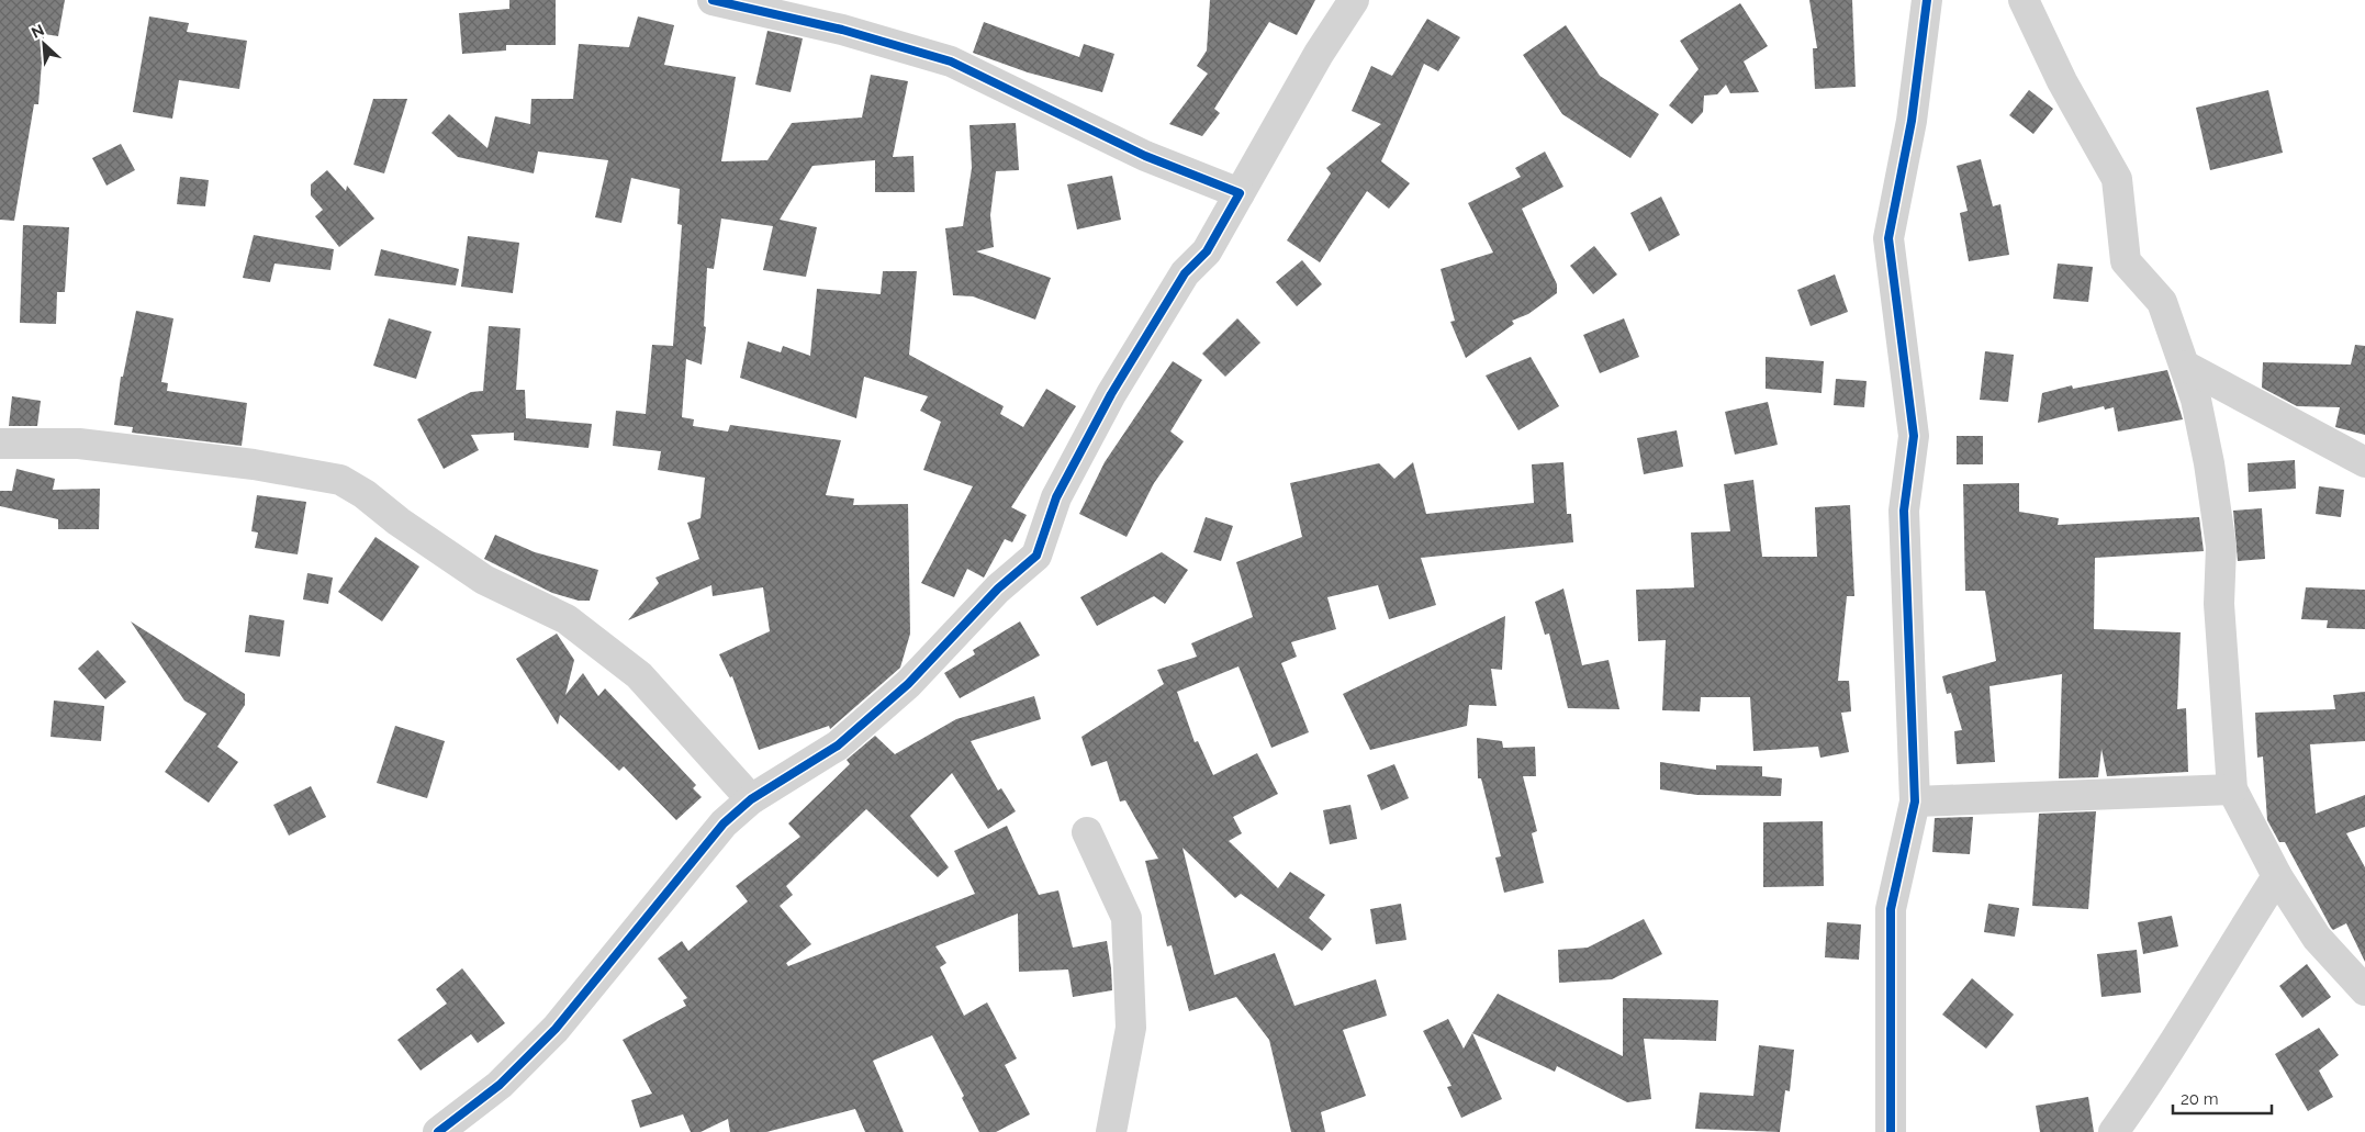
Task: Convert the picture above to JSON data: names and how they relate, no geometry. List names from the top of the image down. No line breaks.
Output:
{"scale_bar":"20 m","north":"top left"}
